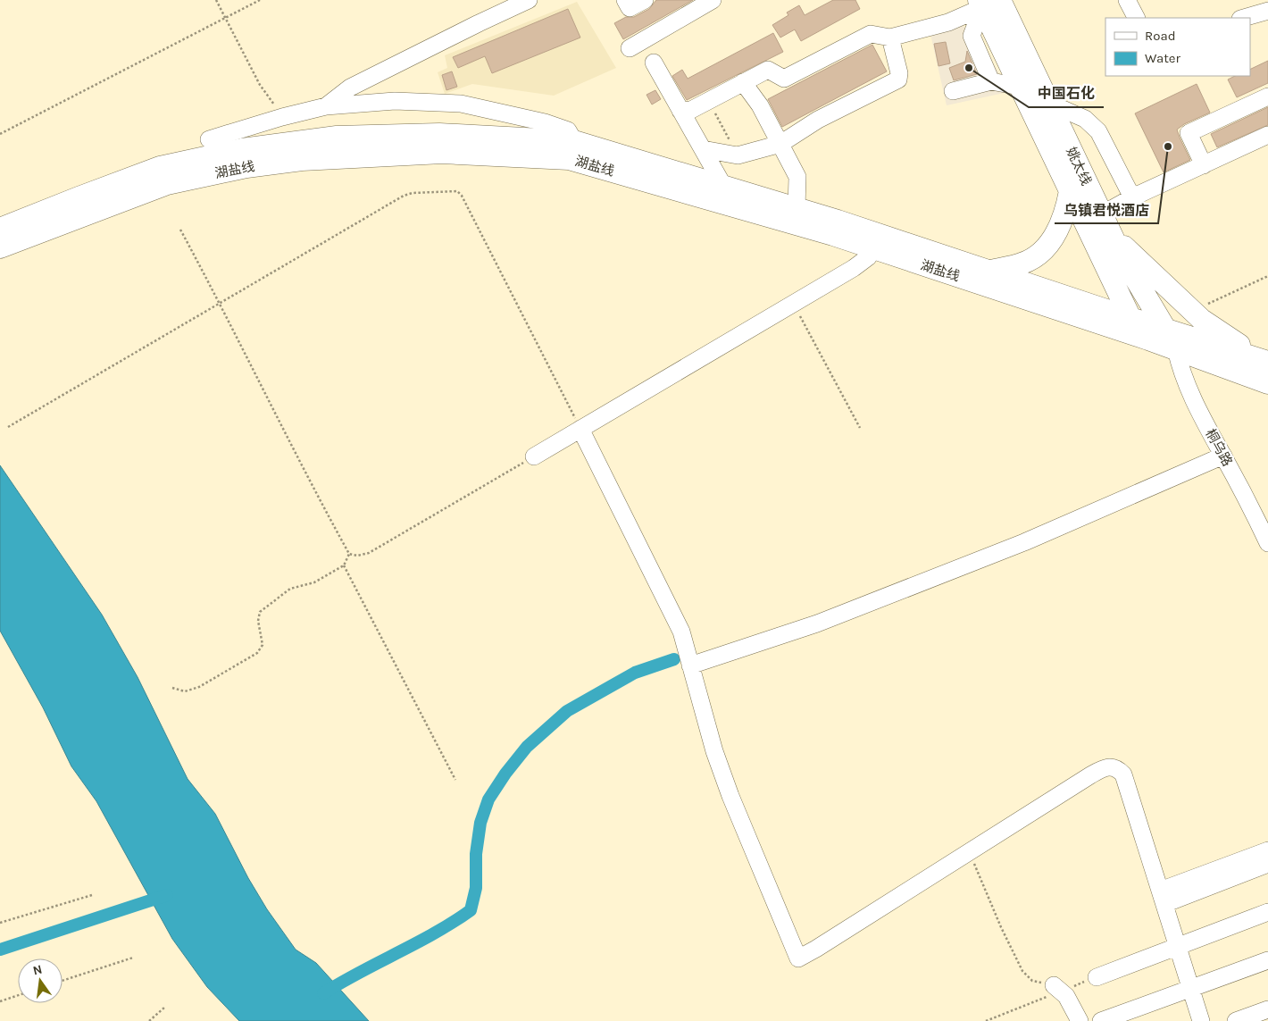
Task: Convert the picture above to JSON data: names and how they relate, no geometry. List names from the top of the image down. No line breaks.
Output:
{"streets":{"main road":["湖盐线","姚太线"],"street":["桐乌路"]},"crossings":[["湖盐线","姚太线"],["湖盐线","桐乌路"],["姚太线","桐乌路"]],"places":["中国石化","乌镇君悦酒店"],"legend":["Road","Water"],"north":"top"}
